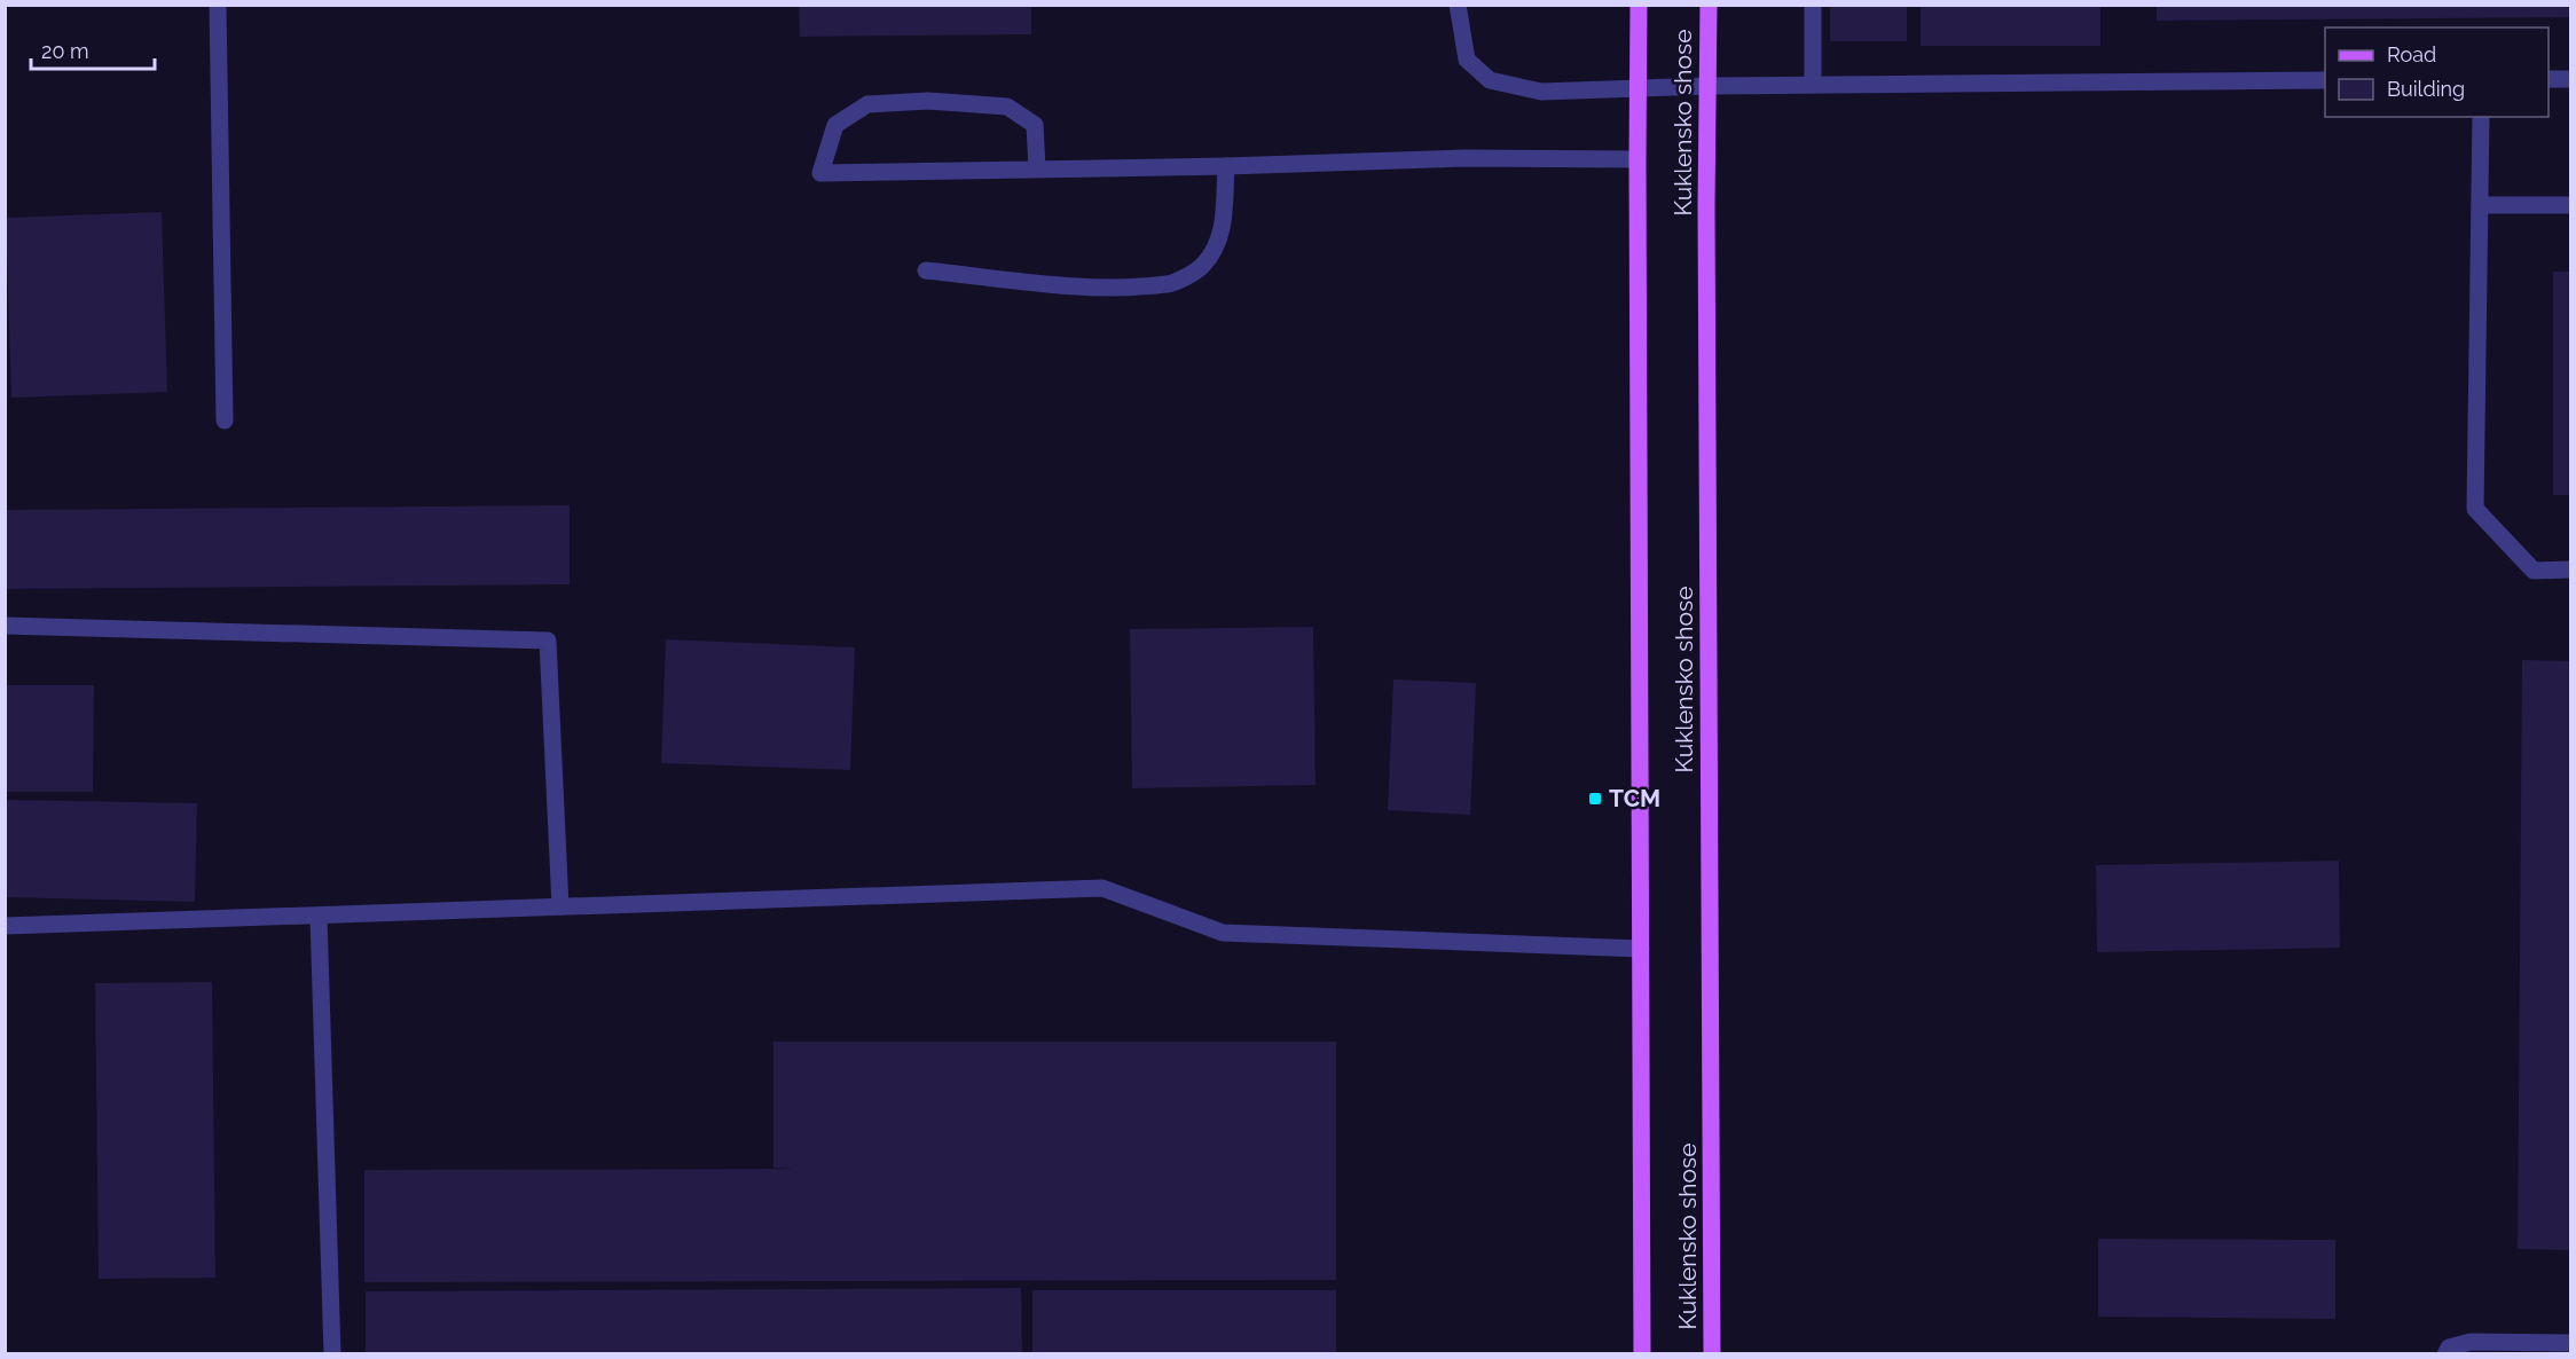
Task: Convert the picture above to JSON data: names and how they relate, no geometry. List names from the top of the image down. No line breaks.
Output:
{"streets":{"main road":["Kuklensko shose"]},"places":{"transit":["ТСМ"]},"legend":["Road","Building"],"scale_bar":"20 m"}
